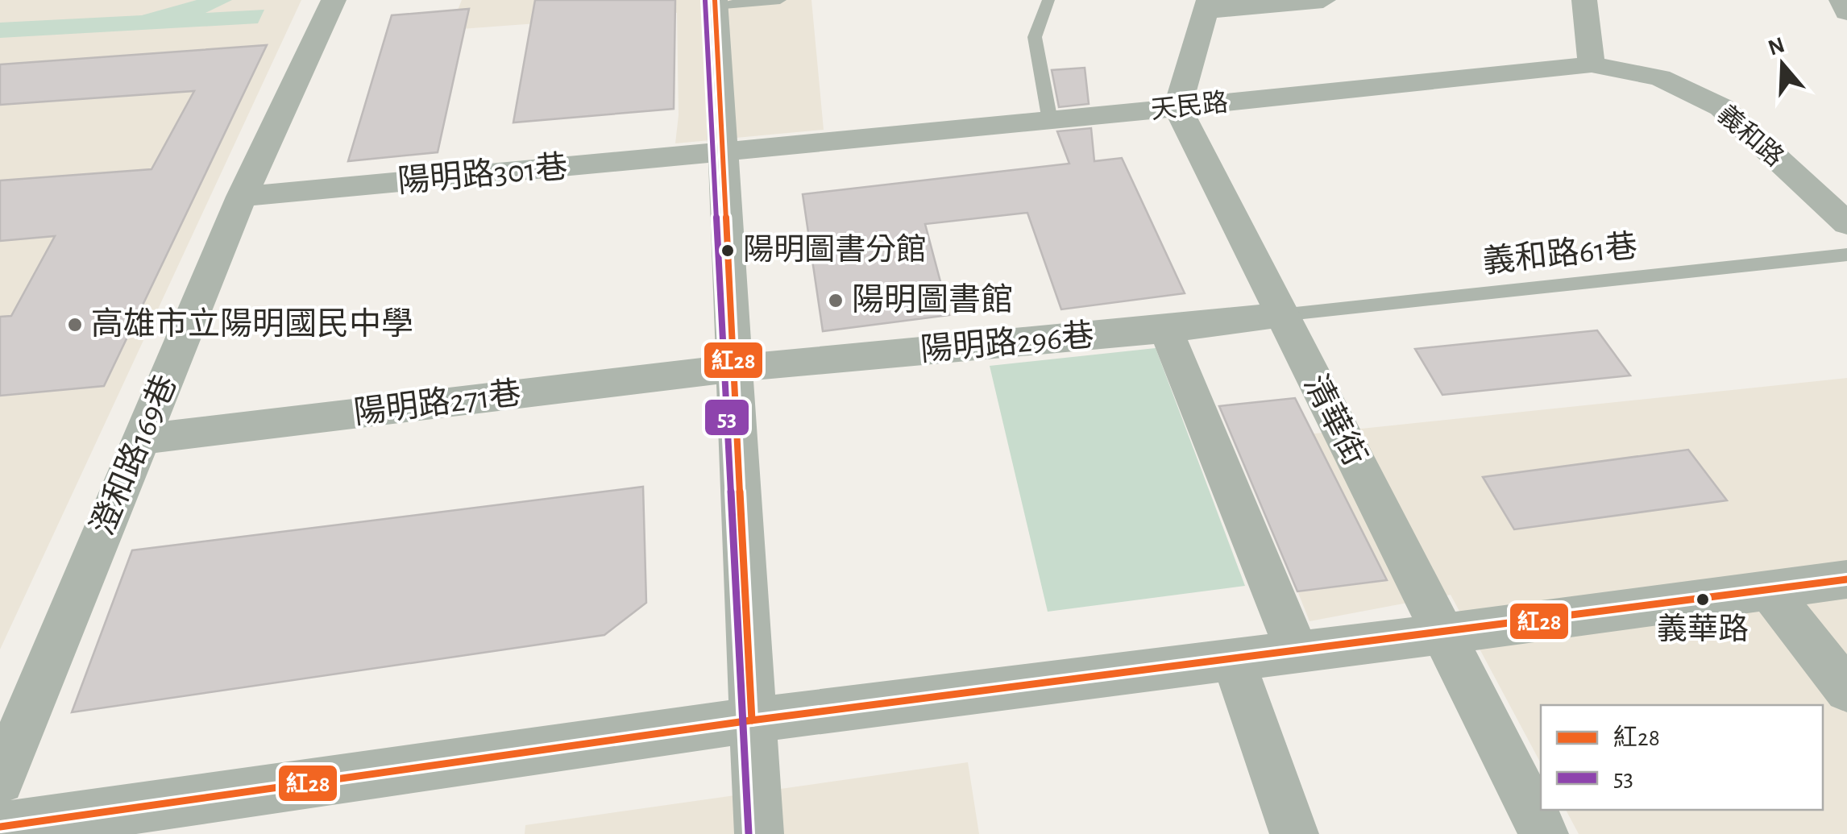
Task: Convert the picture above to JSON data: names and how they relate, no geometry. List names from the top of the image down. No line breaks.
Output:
{"streets":{"street":["天民路","義和路","陽明路301巷","陽明路296巷","陽明路271巷","清華街","澄和路169巷"],"lane":["義和路61巷"]},"crossings":[["天民路","義和路"],["天民路","陽明路301巷"],["天民路","清華街"],["陽明路301巷","澄和路169巷"],["義和路61巷","陽明路296巷"],["義和路61巷","清華街"],["陽明路296巷","陽明路271巷"],["陽明路296巷","清華街"],["陽明路271巷","澄和路169巷"]],"places":["陽明圖書分館","陽明圖書館","高雄市立陽明國民中學","義華路"],"lines":["transit line 紅28","transit line 53"],"legend":["紅28","53"],"north":"top"}
